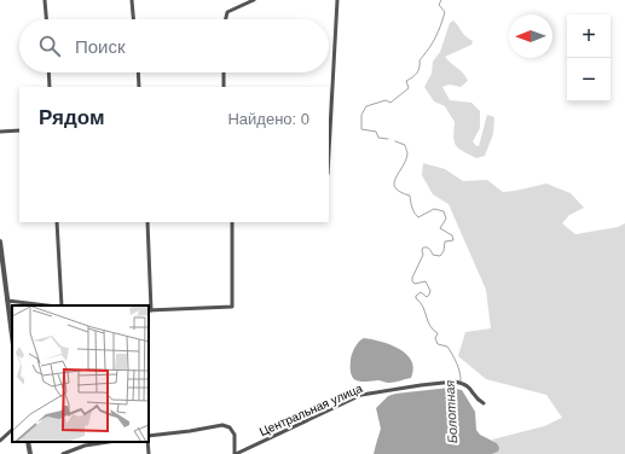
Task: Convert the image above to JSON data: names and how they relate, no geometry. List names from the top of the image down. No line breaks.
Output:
{"streets":{"street":["Центральная улица"]},"water":["Болотная"],"north":"left","page":{"map_buttons":["+","−"],"search":"Поиск","heading":["Рядом","Найдено: 0"]}}
